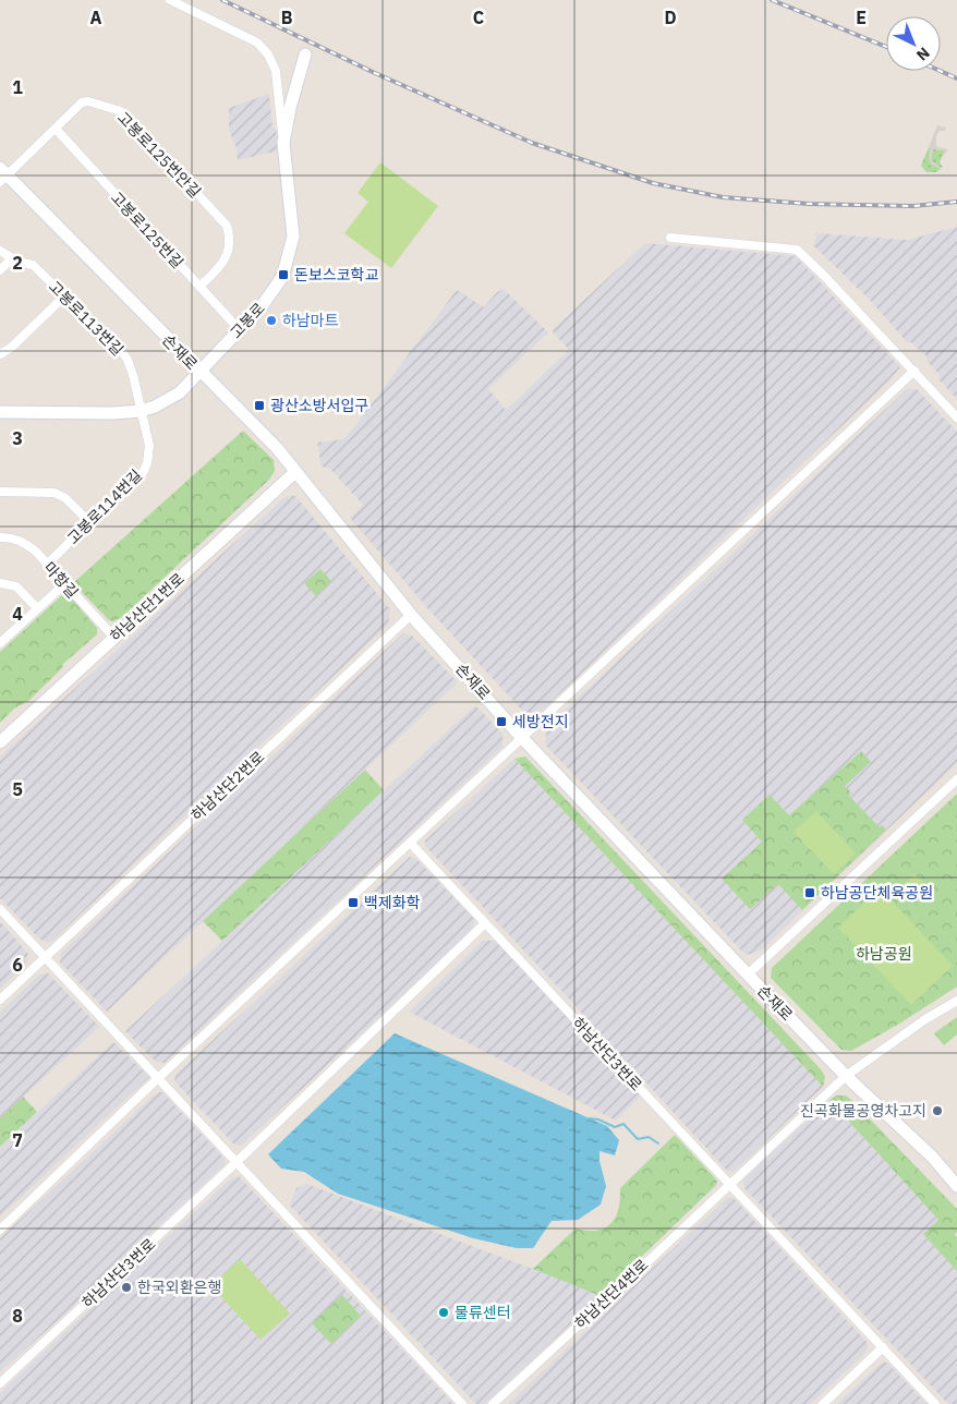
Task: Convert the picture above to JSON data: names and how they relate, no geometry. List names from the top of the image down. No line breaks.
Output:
{"streets":{"main road":["고봉로","손재로","하남산단1번로"],"street":["고봉로125번안길","고봉로125번길","고봉로113번길","고봉로114번길","마항길","하남산단2번로","하남산단3번로","하남산단4번로"]},"crossings":[["고봉로125번안길","고봉로125번길"],["고봉로125번안길","손재로"],["고봉로125번길","고봉로"],["고봉로113번길","고봉로"],["고봉로113번길","고봉로114번길"],["고봉로","손재로"],["고봉로","고봉로114번길"],["손재로","하남산단1번로"],["손재로","하남산단2번로"],["손재로","하남산단4번로"],["고봉로114번길","마항길"],["마항길","하남산단1번로"],["하남산단3번로","하남산단4번로"]],"parks":["하남공원"],"places":{"transit":["돈보스코학교","광산소방서입구","세방전지","하남공단체육공원","백제화학"],"other":["하남마트","진곡화물공영차고지","한국외환은행","물류센터"]},"north":"bottom right","grid":{"columns":["A","B","C","D","E"],"rows":["1","2","3","4","5","6","7","8"]}}
